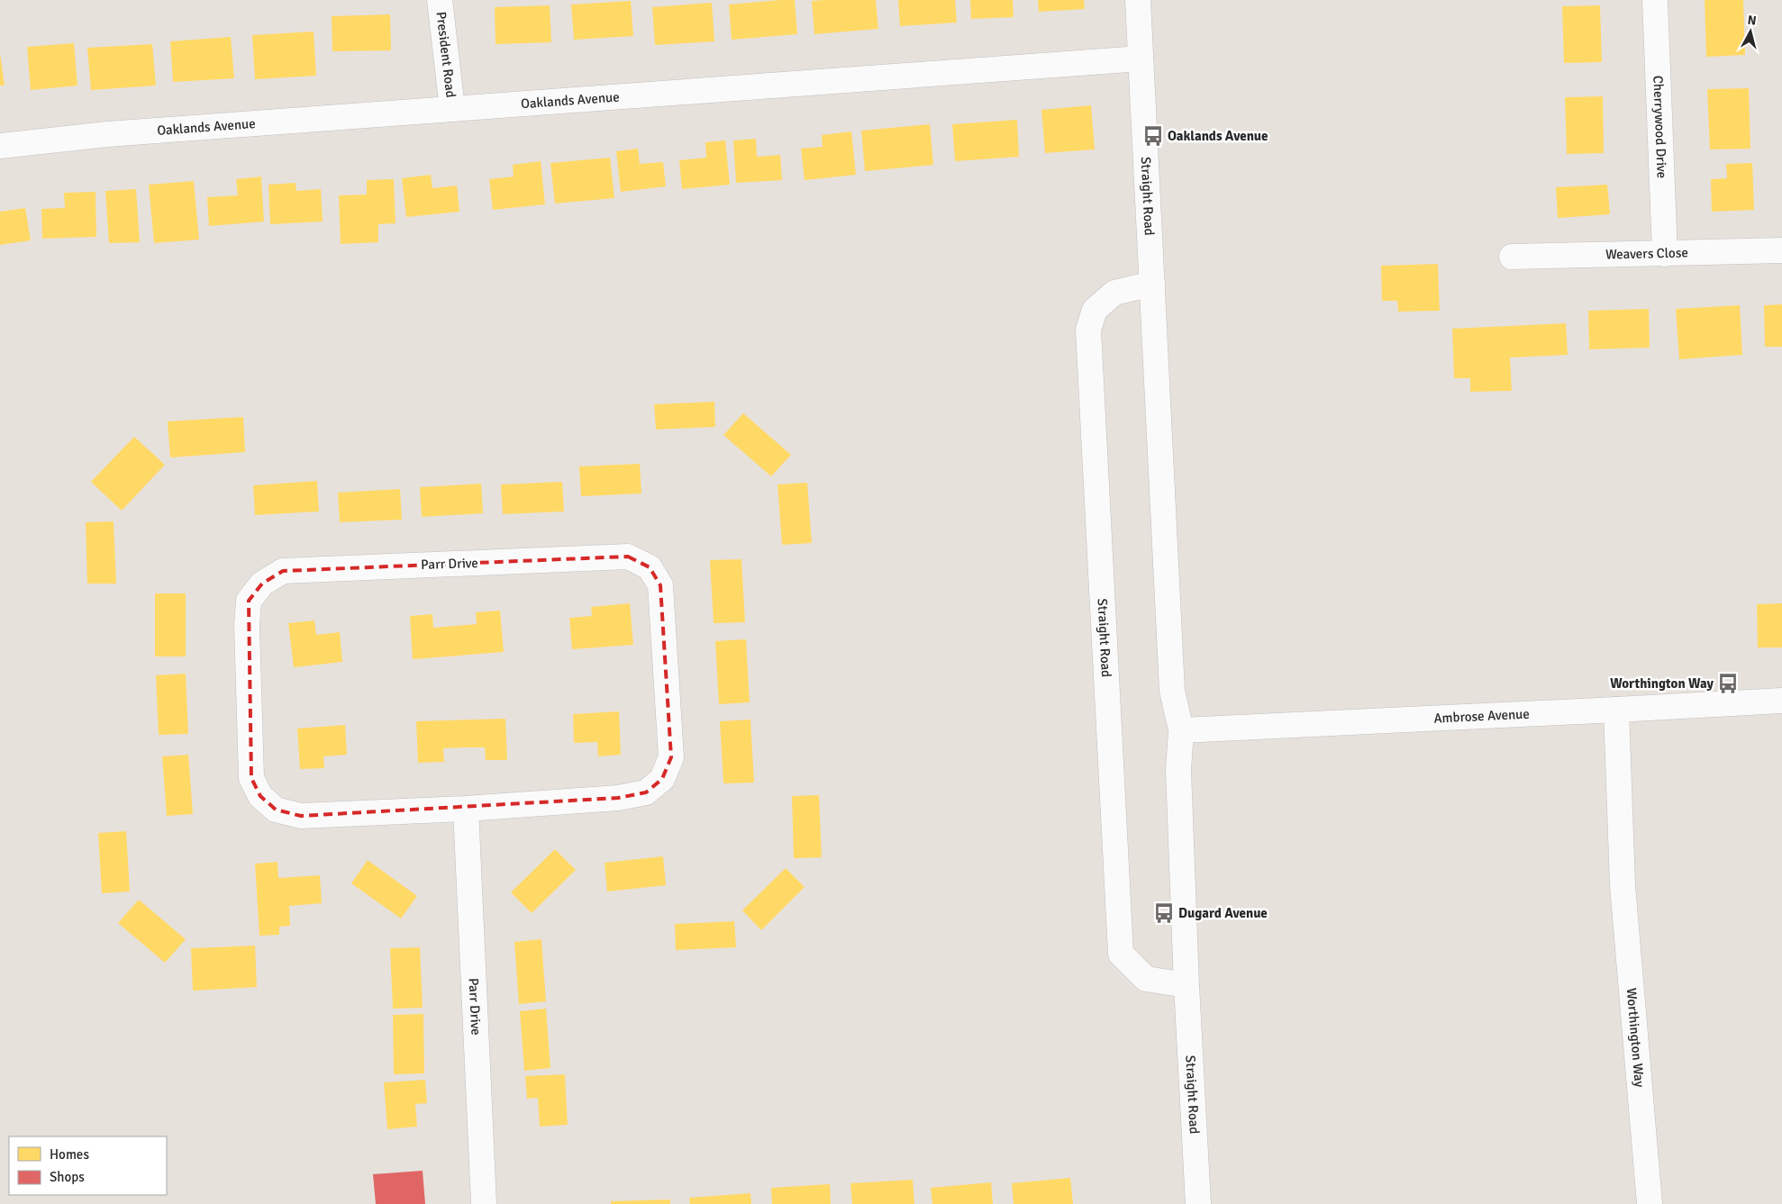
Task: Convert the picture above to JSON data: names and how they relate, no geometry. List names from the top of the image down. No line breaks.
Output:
{"streets":{"street":["President Road","Oaklands Avenue","Cherrywood Drive","Straight Road","Weavers Close","Parr Drive","Ambrose Avenue","Worthington Way"]},"crossings":[["President Road","Oaklands Avenue"],["Oaklands Avenue","Straight Road"],["Cherrywood Drive","Weavers Close"],["Straight Road","Ambrose Avenue"],["Ambrose Avenue","Worthington Way"]],"places":{"bus stop":["Oaklands Avenue","Worthington Way","Dugard Avenue"]},"legend":["Homes","Shops"],"north":"top"}
